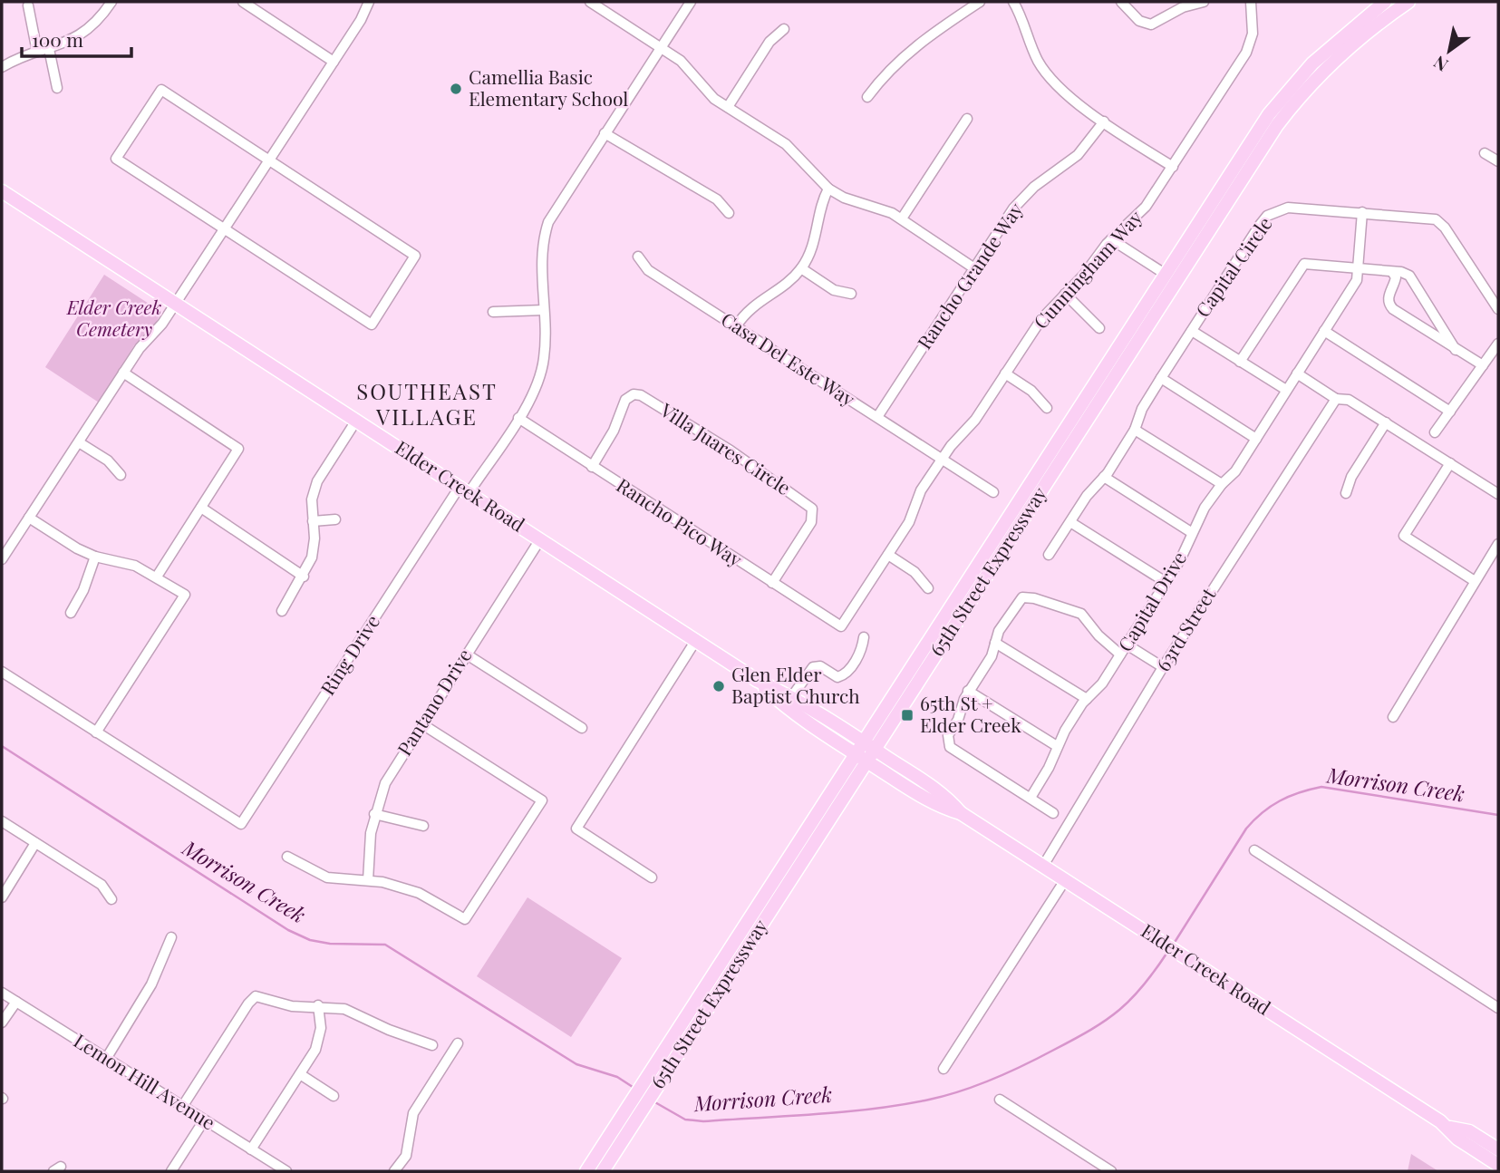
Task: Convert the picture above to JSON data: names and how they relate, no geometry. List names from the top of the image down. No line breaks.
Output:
{"streets":{"main road":["Elder Creek Road","65th Street Expressway"],"street":["Capital Circle","Cunningham Way","Rancho Grande Way","Casa Del Este Way","Villa Juares Circle","Rancho Pico Way","Capital Drive","63rd Street","Ring Drive","Pantano Drive","Lemon Hill Avenue"]},"crossings":[["Capital Circle","Capital Drive"],["Cunningham Way","Casa Del Este Way"],["Cunningham Way","Rancho Pico Way"],["Rancho Grande Way","Casa Del Este Way"],["Villa Juares Circle","Rancho Pico Way"],["Elder Creek Road","65th Street Expressway"],["Elder Creek Road","63rd Street"],["Elder Creek Road","Ring Drive"],["Elder Creek Road","Pantano Drive"],["Rancho Pico Way","Ring Drive"]],"districts":["SOUTHEAST VILLAGE"],"water":["Morrison Creek"],"parks":["Elder Creek Cemetery"],"places":{"other":["Camellia Basic Elementary School","Glen Elder Baptist Church"],"transit":["65th St + Elder Creek"]},"scale_bar":"100 m","north":"bottom left"}
